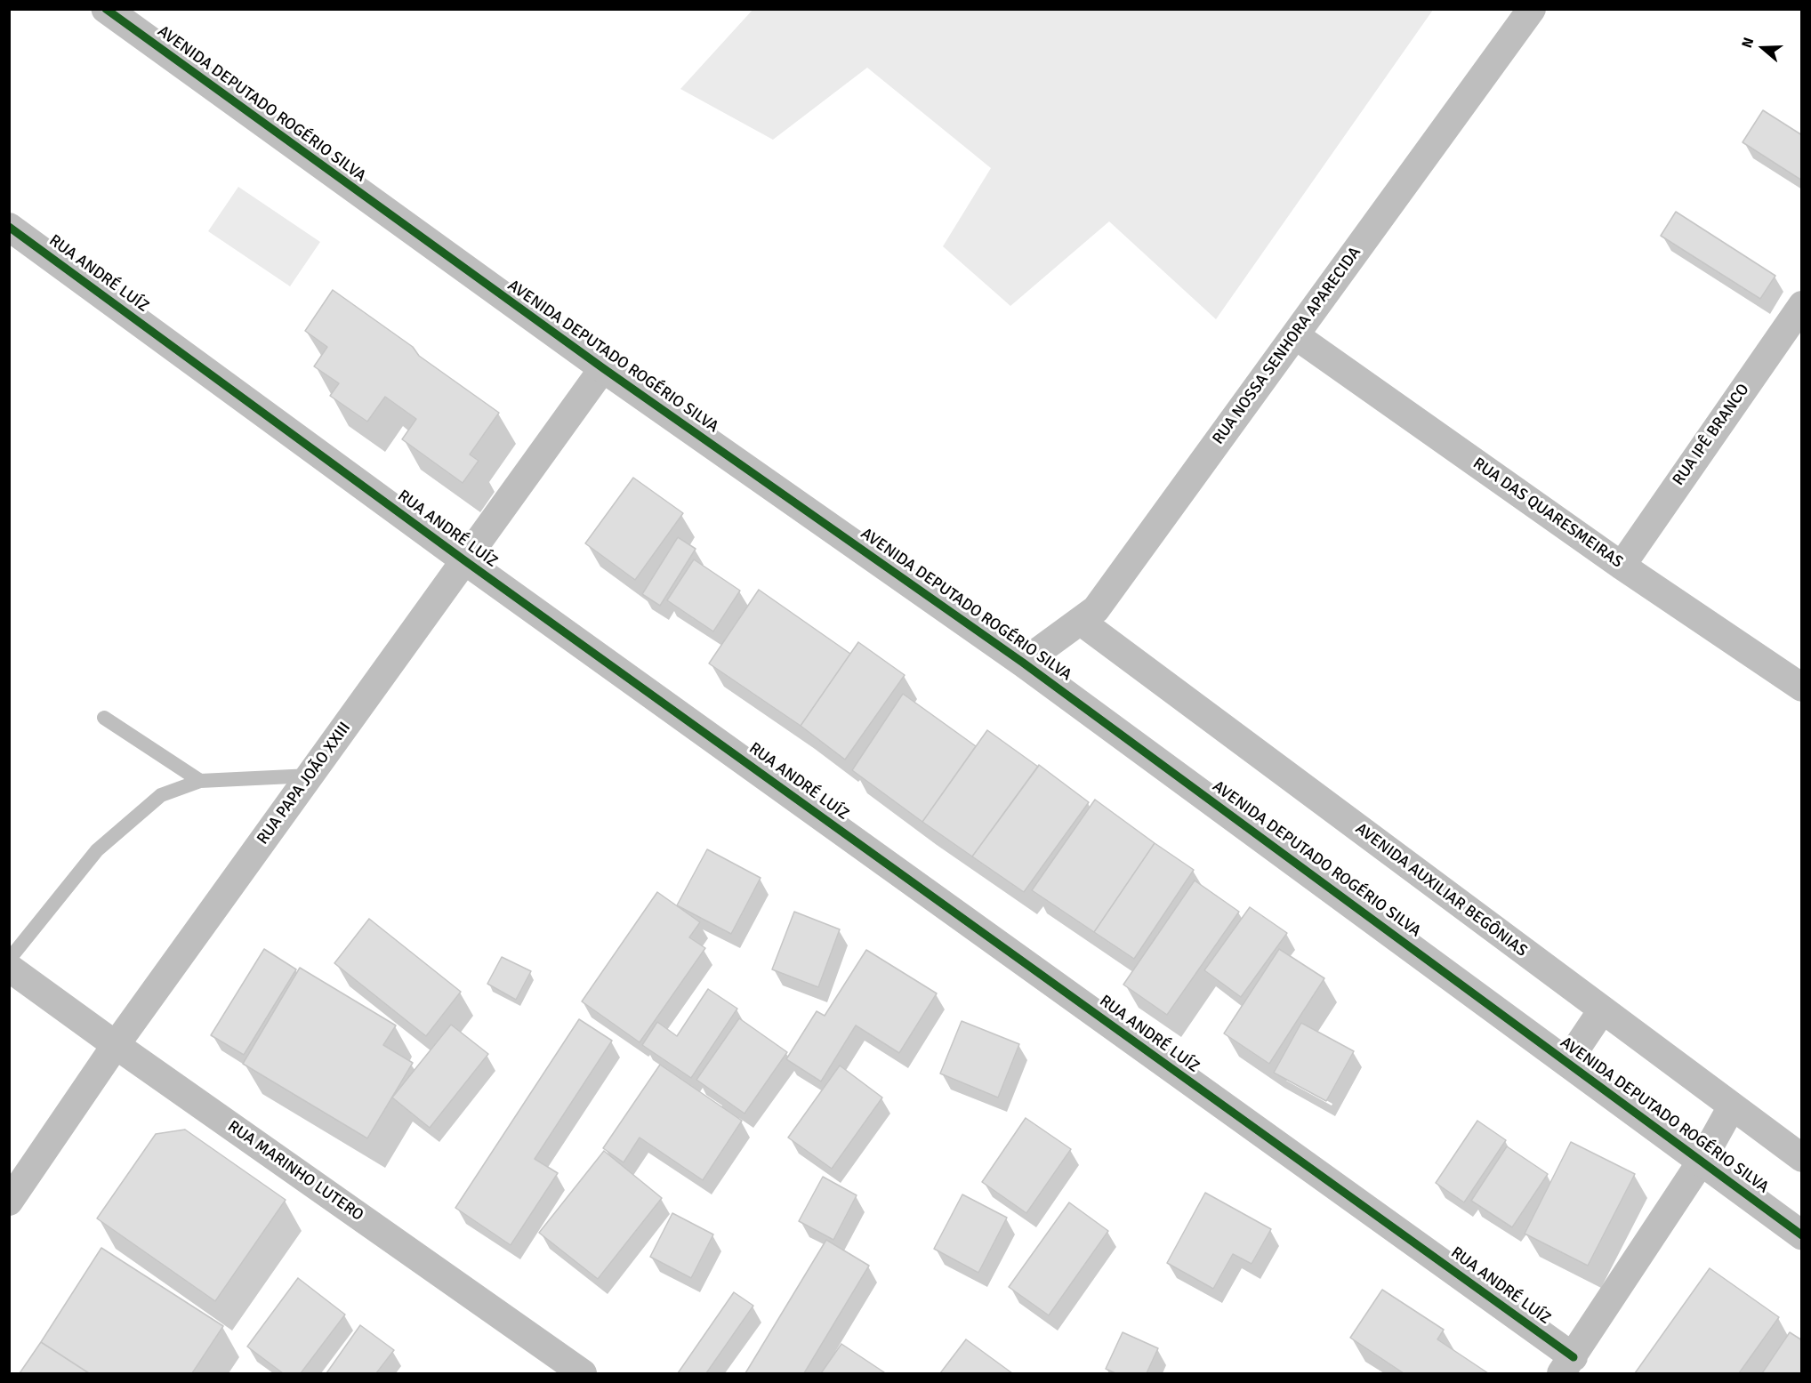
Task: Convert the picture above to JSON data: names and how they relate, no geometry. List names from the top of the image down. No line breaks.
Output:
{"streets":{"street":["AVENIDA DEPUTADO ROGÉRIO SILVA","RUA ANDRÉ LUÍZ","RUA NOSSA SENHORA APARECIDA","RUA IPÊ BRANCO","RUA DAS QUARESMEIRAS","RUA PAPA JOÃO XXIII","AVENIDA AUXILIAR BEGÔNIAS","RUA MARINHO LUTERO"]},"crossings":[["AVENIDA DEPUTADO ROGÉRIO SILVA","RUA NOSSA SENHORA APARECIDA"],["AVENIDA DEPUTADO ROGÉRIO SILVA","RUA PAPA JOÃO XXIII"],["RUA ANDRÉ LUÍZ","RUA PAPA JOÃO XXIII"],["RUA NOSSA SENHORA APARECIDA","RUA DAS QUARESMEIRAS"],["RUA NOSSA SENHORA APARECIDA","AVENIDA AUXILIAR BEGÔNIAS"],["RUA IPÊ BRANCO","RUA DAS QUARESMEIRAS"],["RUA PAPA JOÃO XXIII","RUA MARINHO LUTERO"]],"north":"left"}
